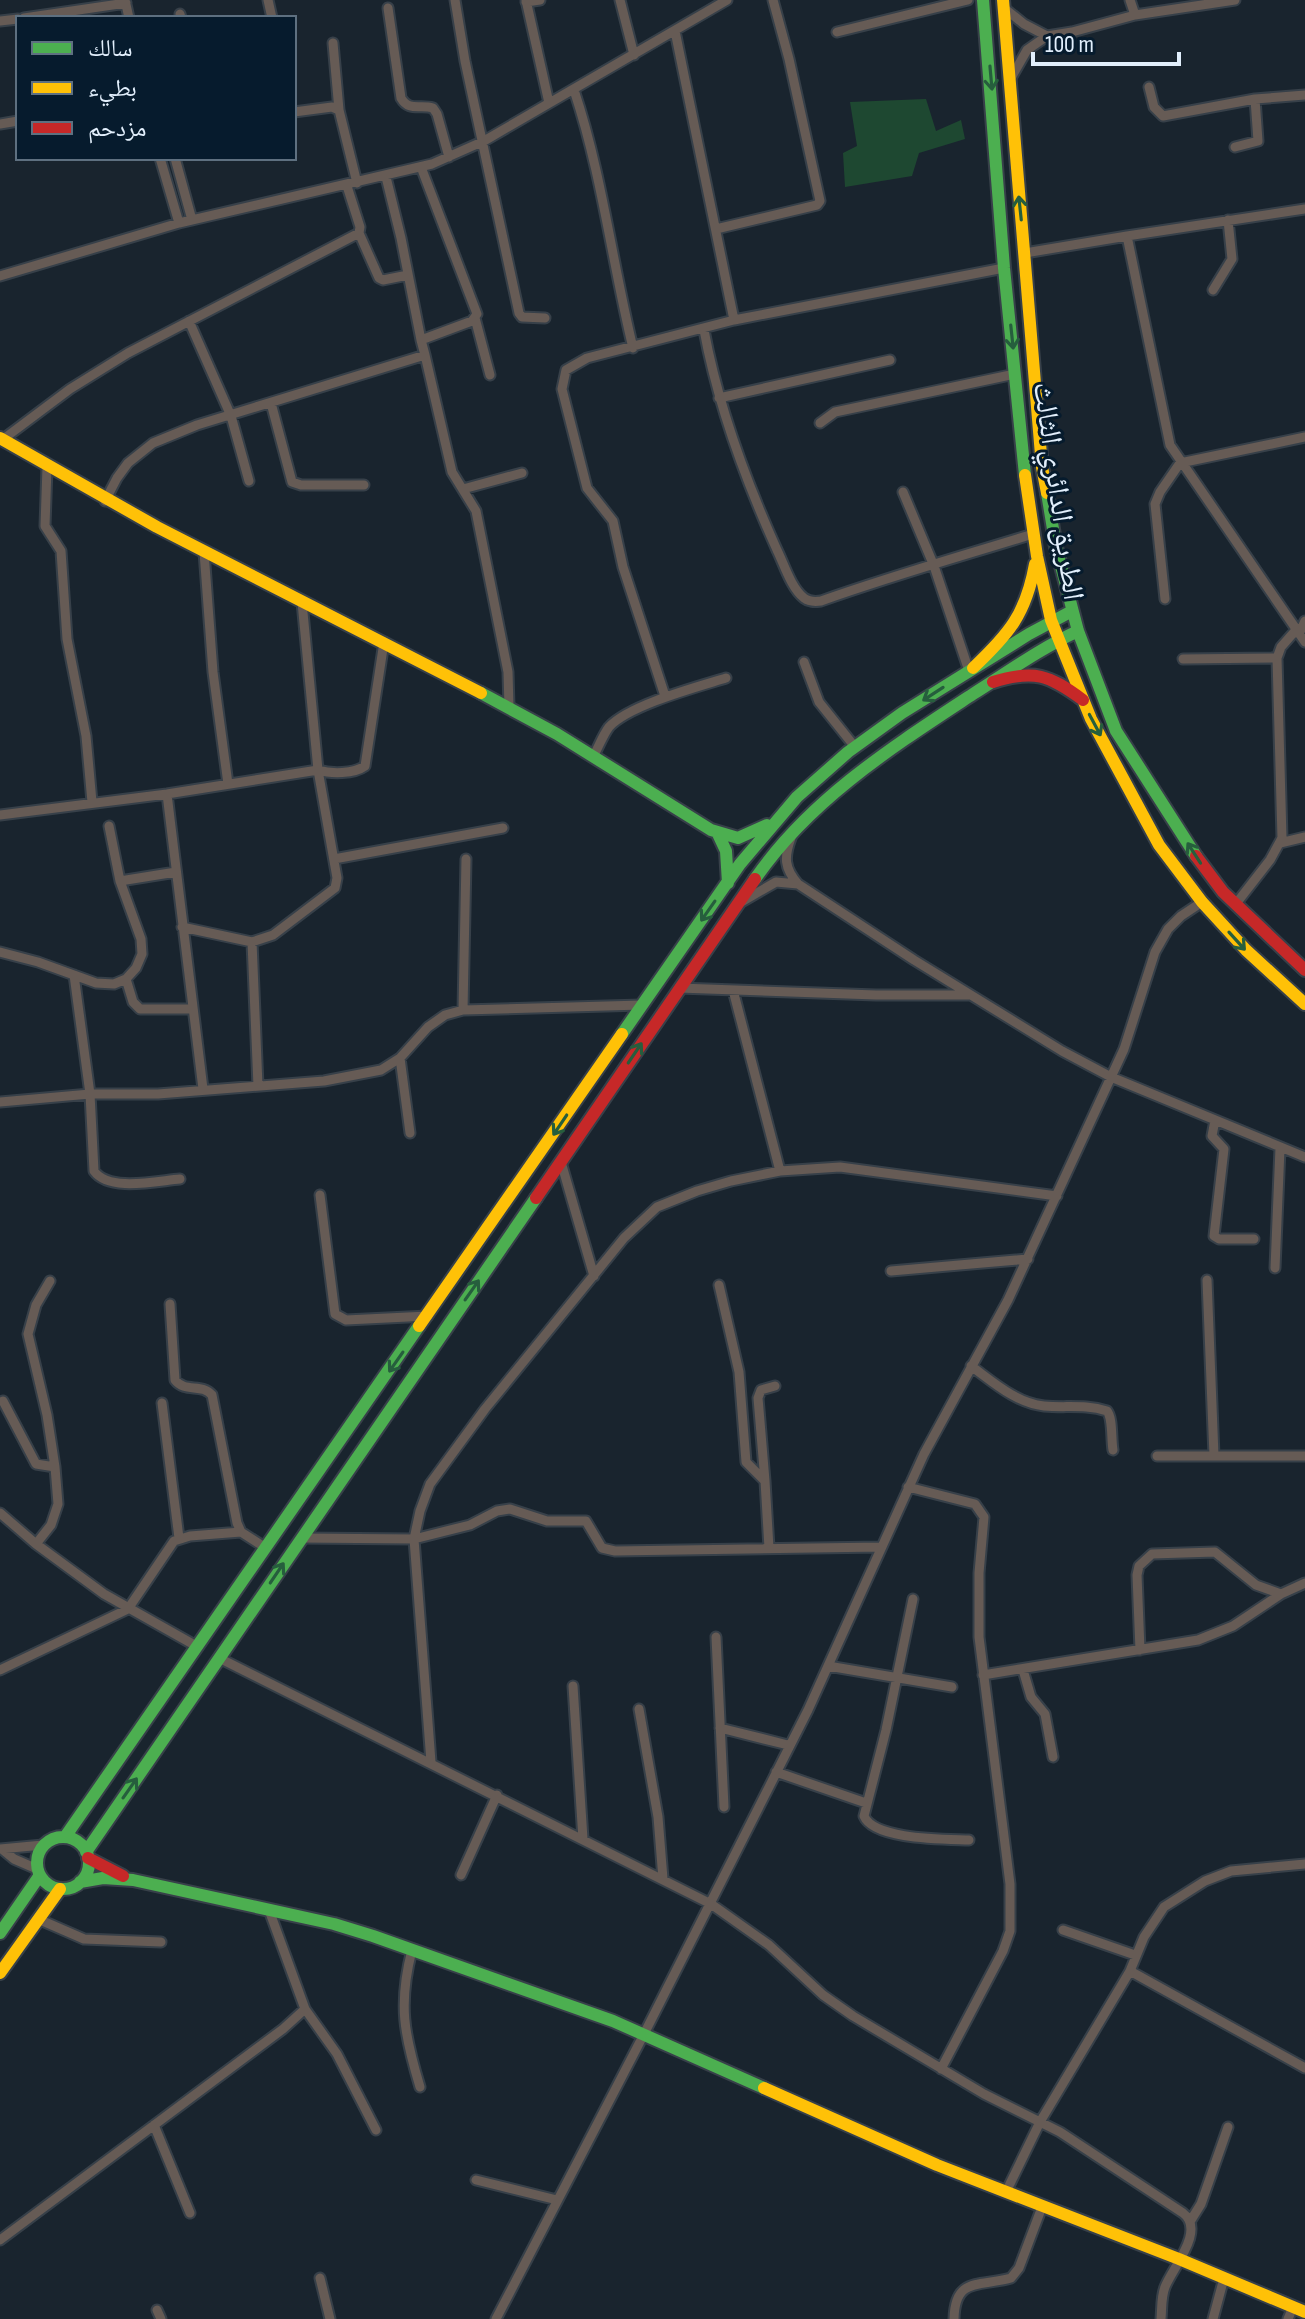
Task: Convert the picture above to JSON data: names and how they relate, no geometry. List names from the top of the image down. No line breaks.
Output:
{"streets":{"main road":["الطريق الدائري الثالث"]},"legend":["سالك","بطيء","مزدحم"],"scale_bar":"100 m"}
